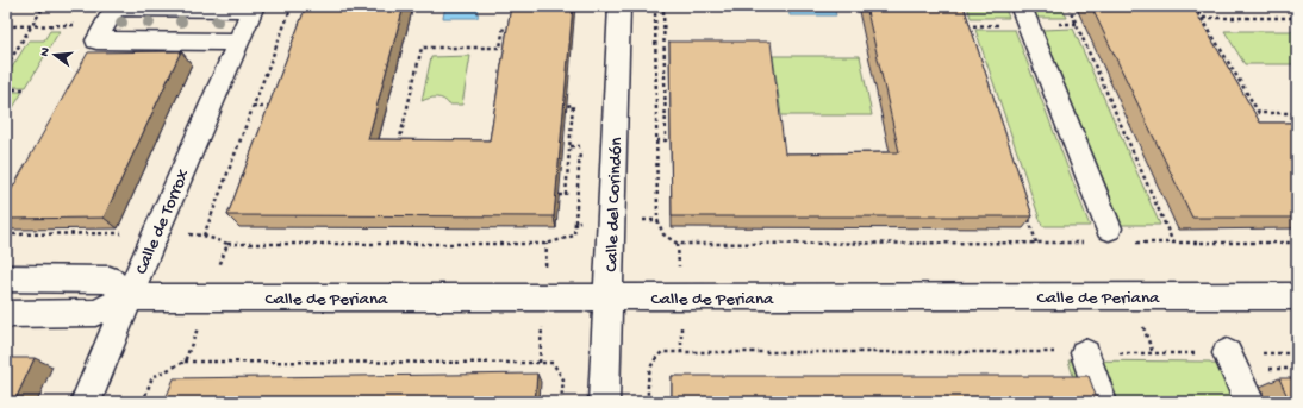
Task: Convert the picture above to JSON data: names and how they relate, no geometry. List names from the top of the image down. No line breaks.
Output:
{"streets":{"street":["Calle del Corindón","Calle de Torrox","Calle de Periana"]},"crossings":[["Calle del Corindón","Calle de Periana"],["Calle de Torrox","Calle de Periana"]],"north":"left"}
